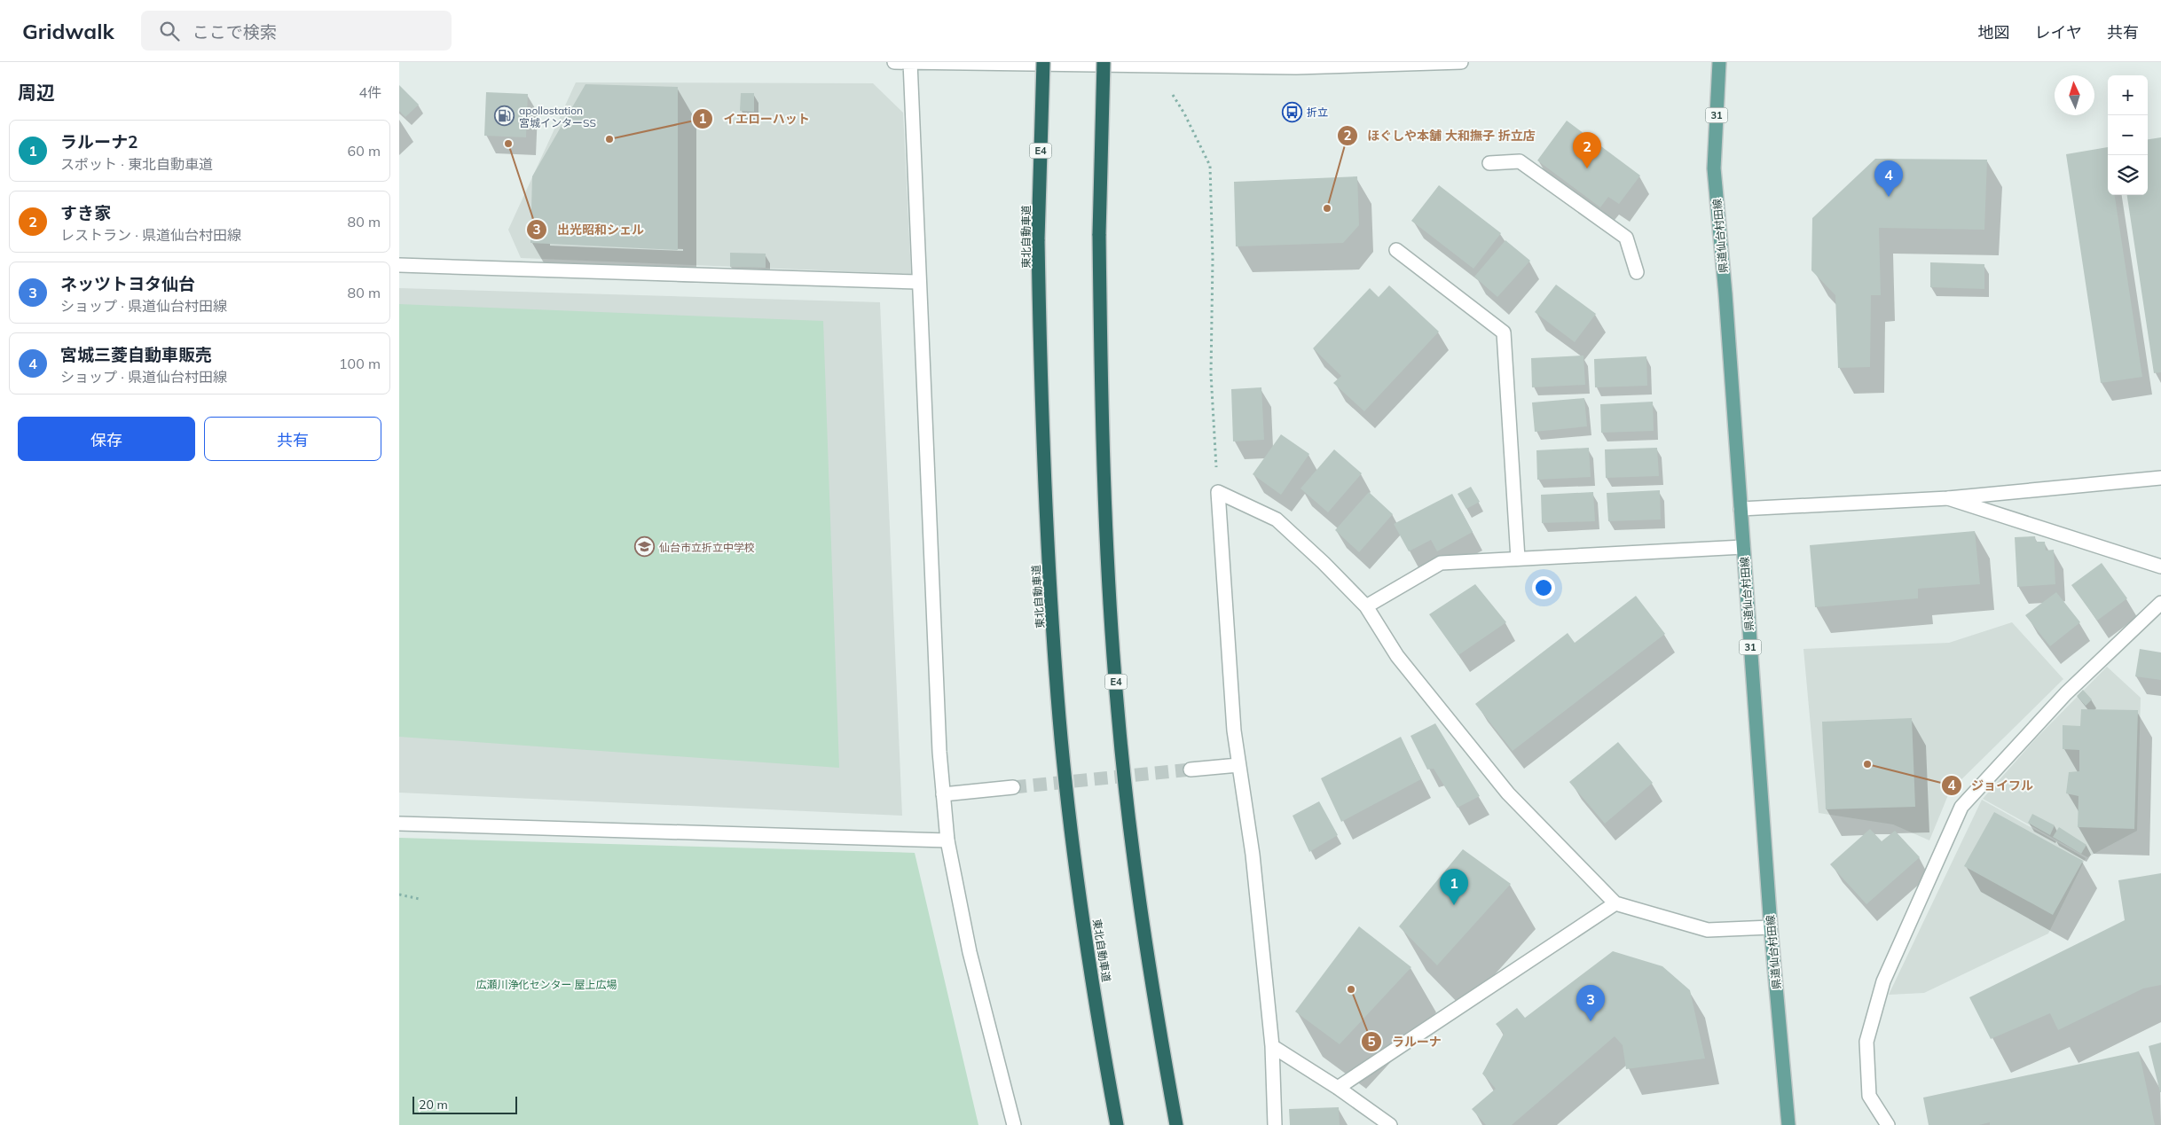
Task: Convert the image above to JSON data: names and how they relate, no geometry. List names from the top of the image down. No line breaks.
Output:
{"streets":{"highway":["E4","東北自動車道"],"main road":["31","県道仙台村田線"]},"parks":["広瀬川浄化センター 屋上広場"],"places":{"bus stop":["折立"],"fuel station":["apollostation 宮城インターSS"],"other":["イエローハット","出光昭和シェル","ほぐしや本舗 大和撫子 折立店","ジョイフル","ラルーナ"],"school or university":["仙台市立折立中学校"]},"scale_bar":"20 m","north":"top","page":{"header":"Gridwalk","search":"ここで検索","nav":["地図","レイヤ","共有"],"heading":["周辺","4件"],"map_buttons":["+","−"],"list":[{"mark":"1","name":"ラルーナ2","note":"スポット · 東北自動車道","value":"60 m"},{"mark":"2","name":"すき家","note":"レストラン · 県道仙台村田線","value":"80 m"},{"mark":"3","name":"ネッツトヨタ仙台","note":"ショップ · 県道仙台村田線","value":"80 m"},{"mark":"4","name":"宮城三菱自動車販売","note":"ショップ · 県道仙台村田線","value":"100 m"}],"pins":["2","4","1","3"],"buttons":["保存","共有"],"scale":"20 m"}}
